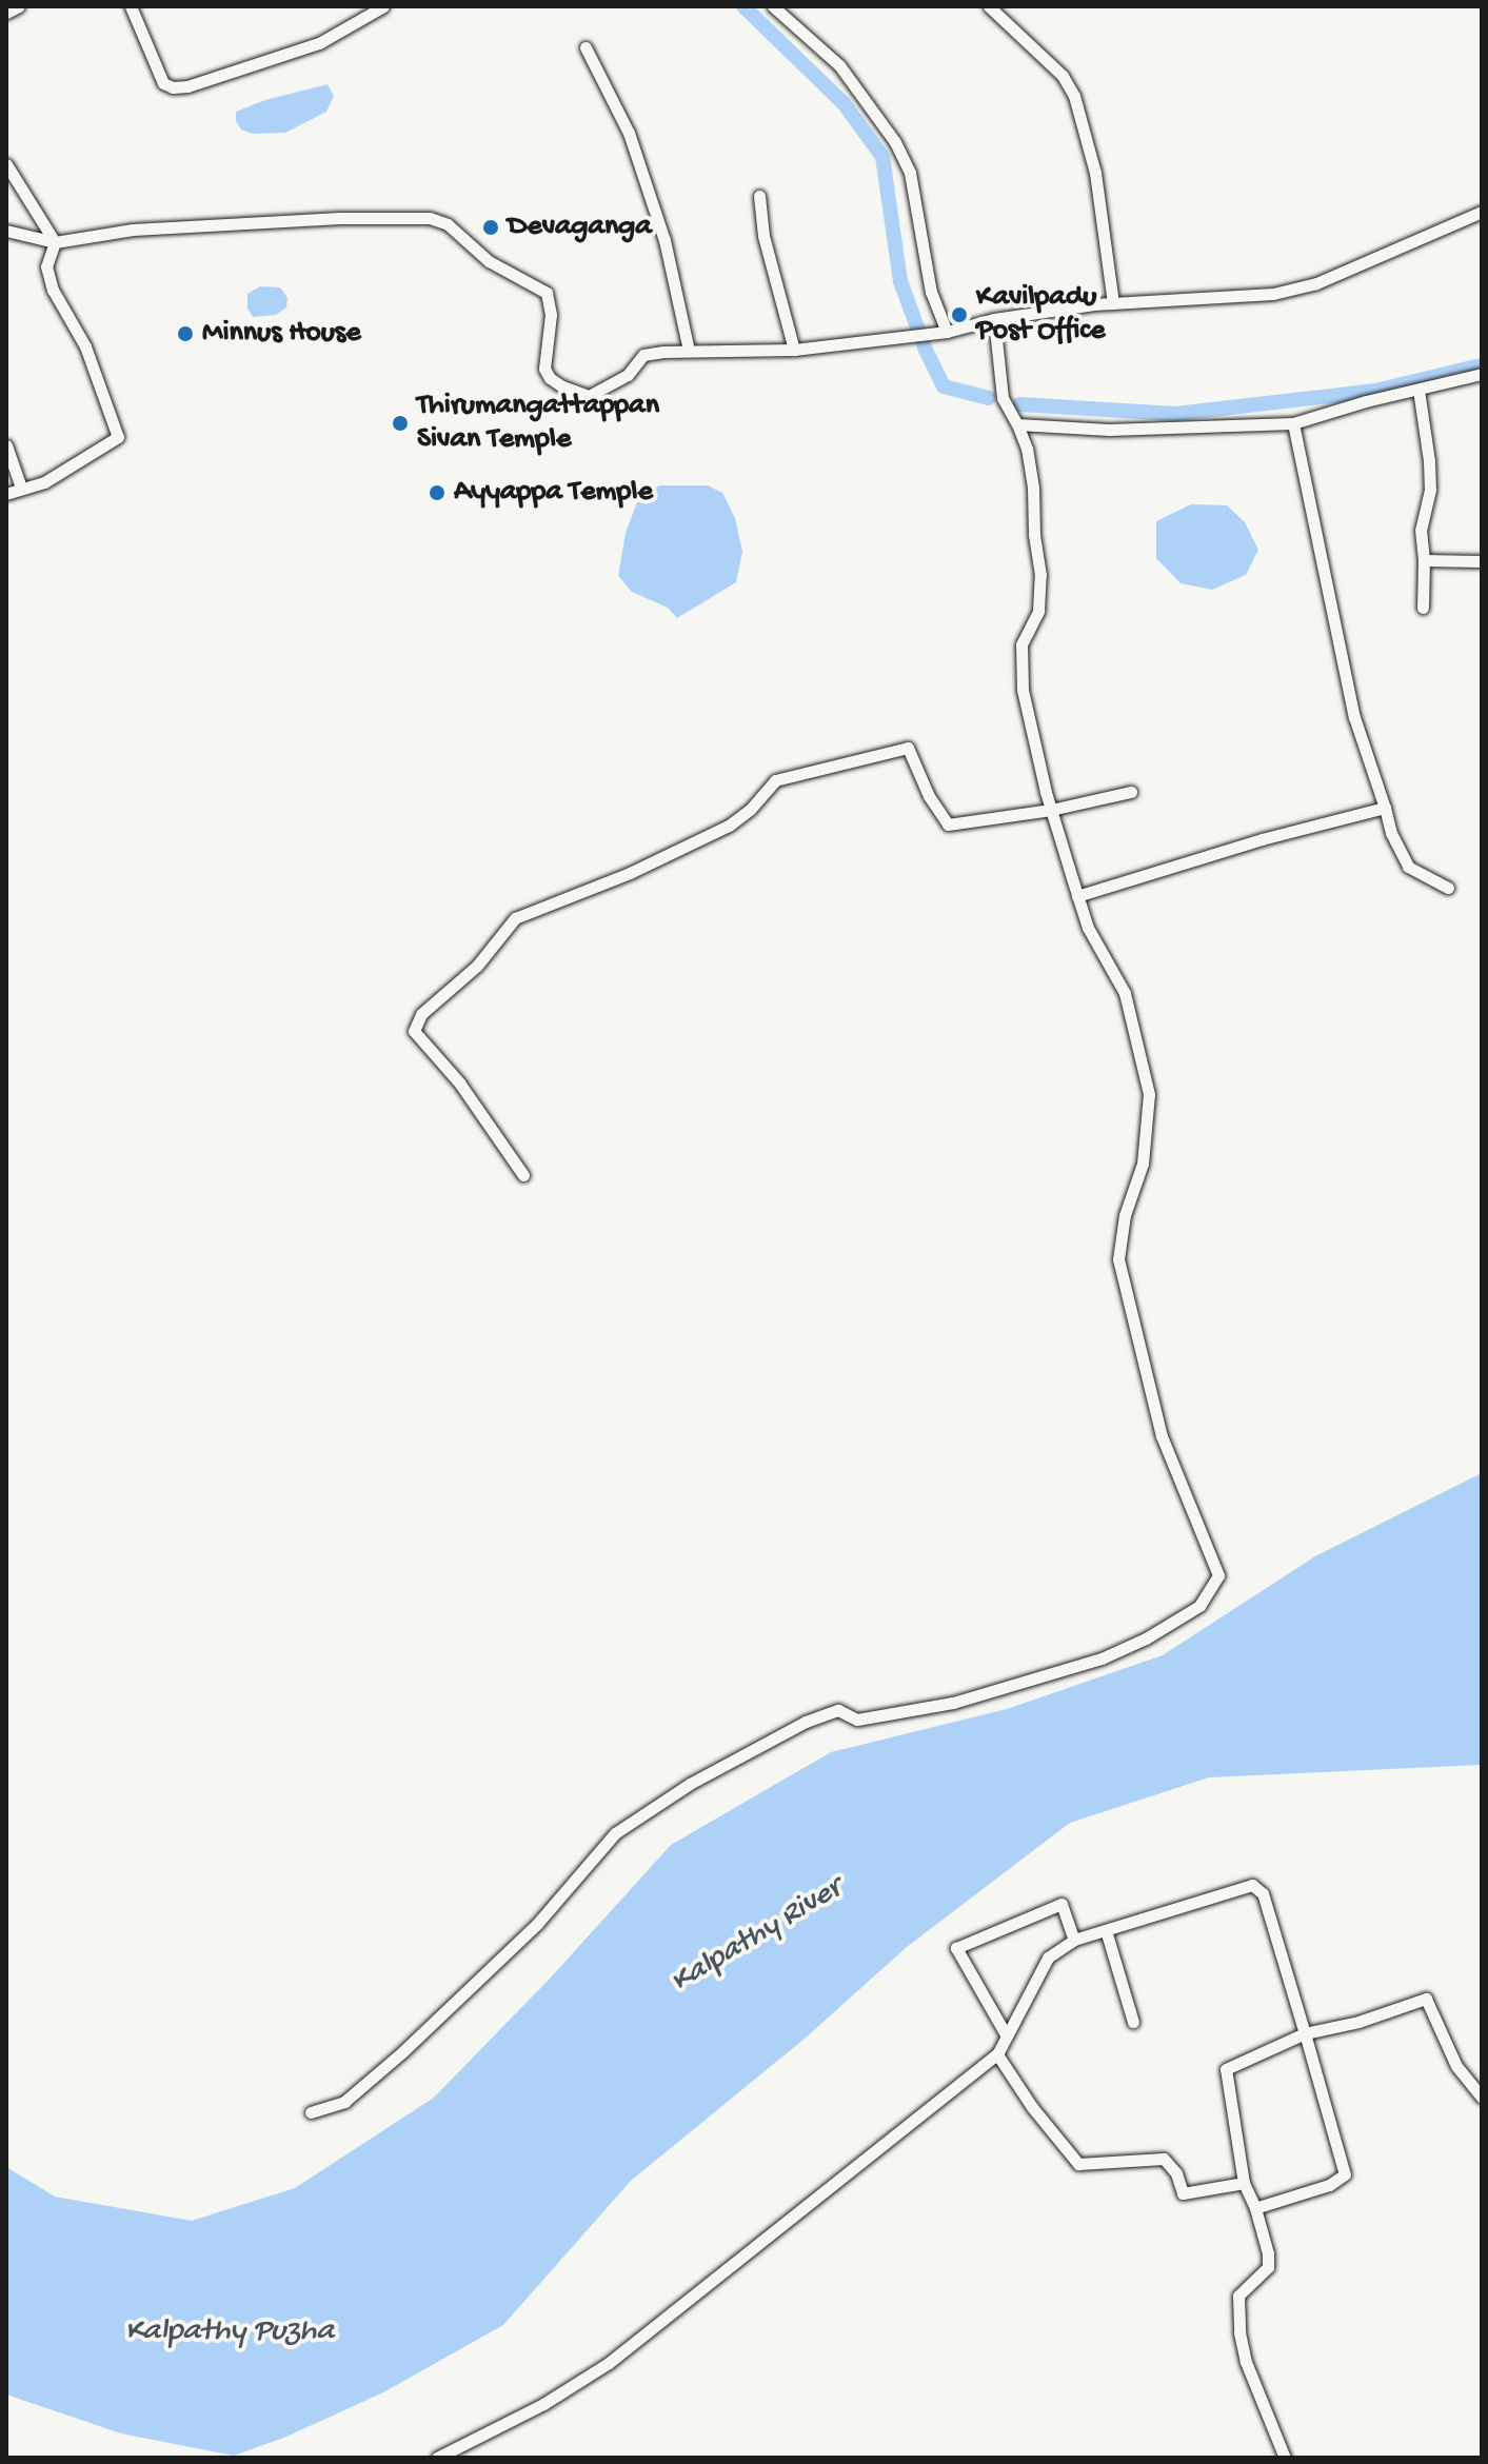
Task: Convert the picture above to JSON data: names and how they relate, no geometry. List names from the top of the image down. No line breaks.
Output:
{"water":["Kalpathy River","Kalpathy Puzha"],"places":["Devaganga","Kavilpadu Post Office","Minnus House","Thirumangattappan Sivan Temple","Ayyappa Temple"]}
